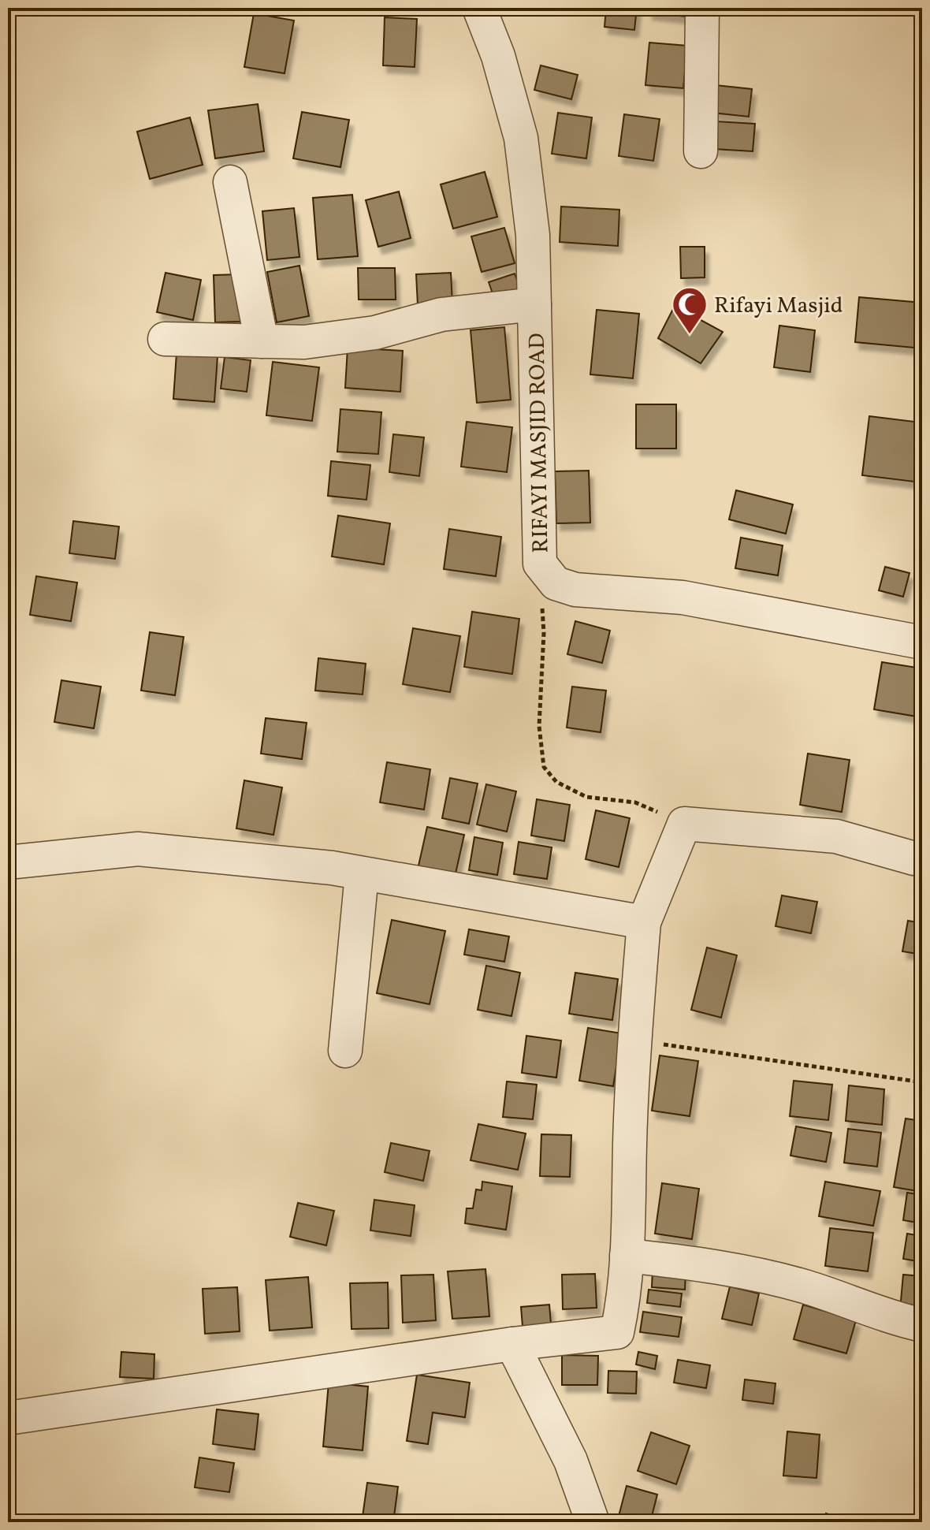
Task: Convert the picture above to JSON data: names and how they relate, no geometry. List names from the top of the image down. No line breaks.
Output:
{"streets":{"street":["RIFAYI MASJID ROAD"]},"places":{"mosque":["Rifayi Masjid"]}}
